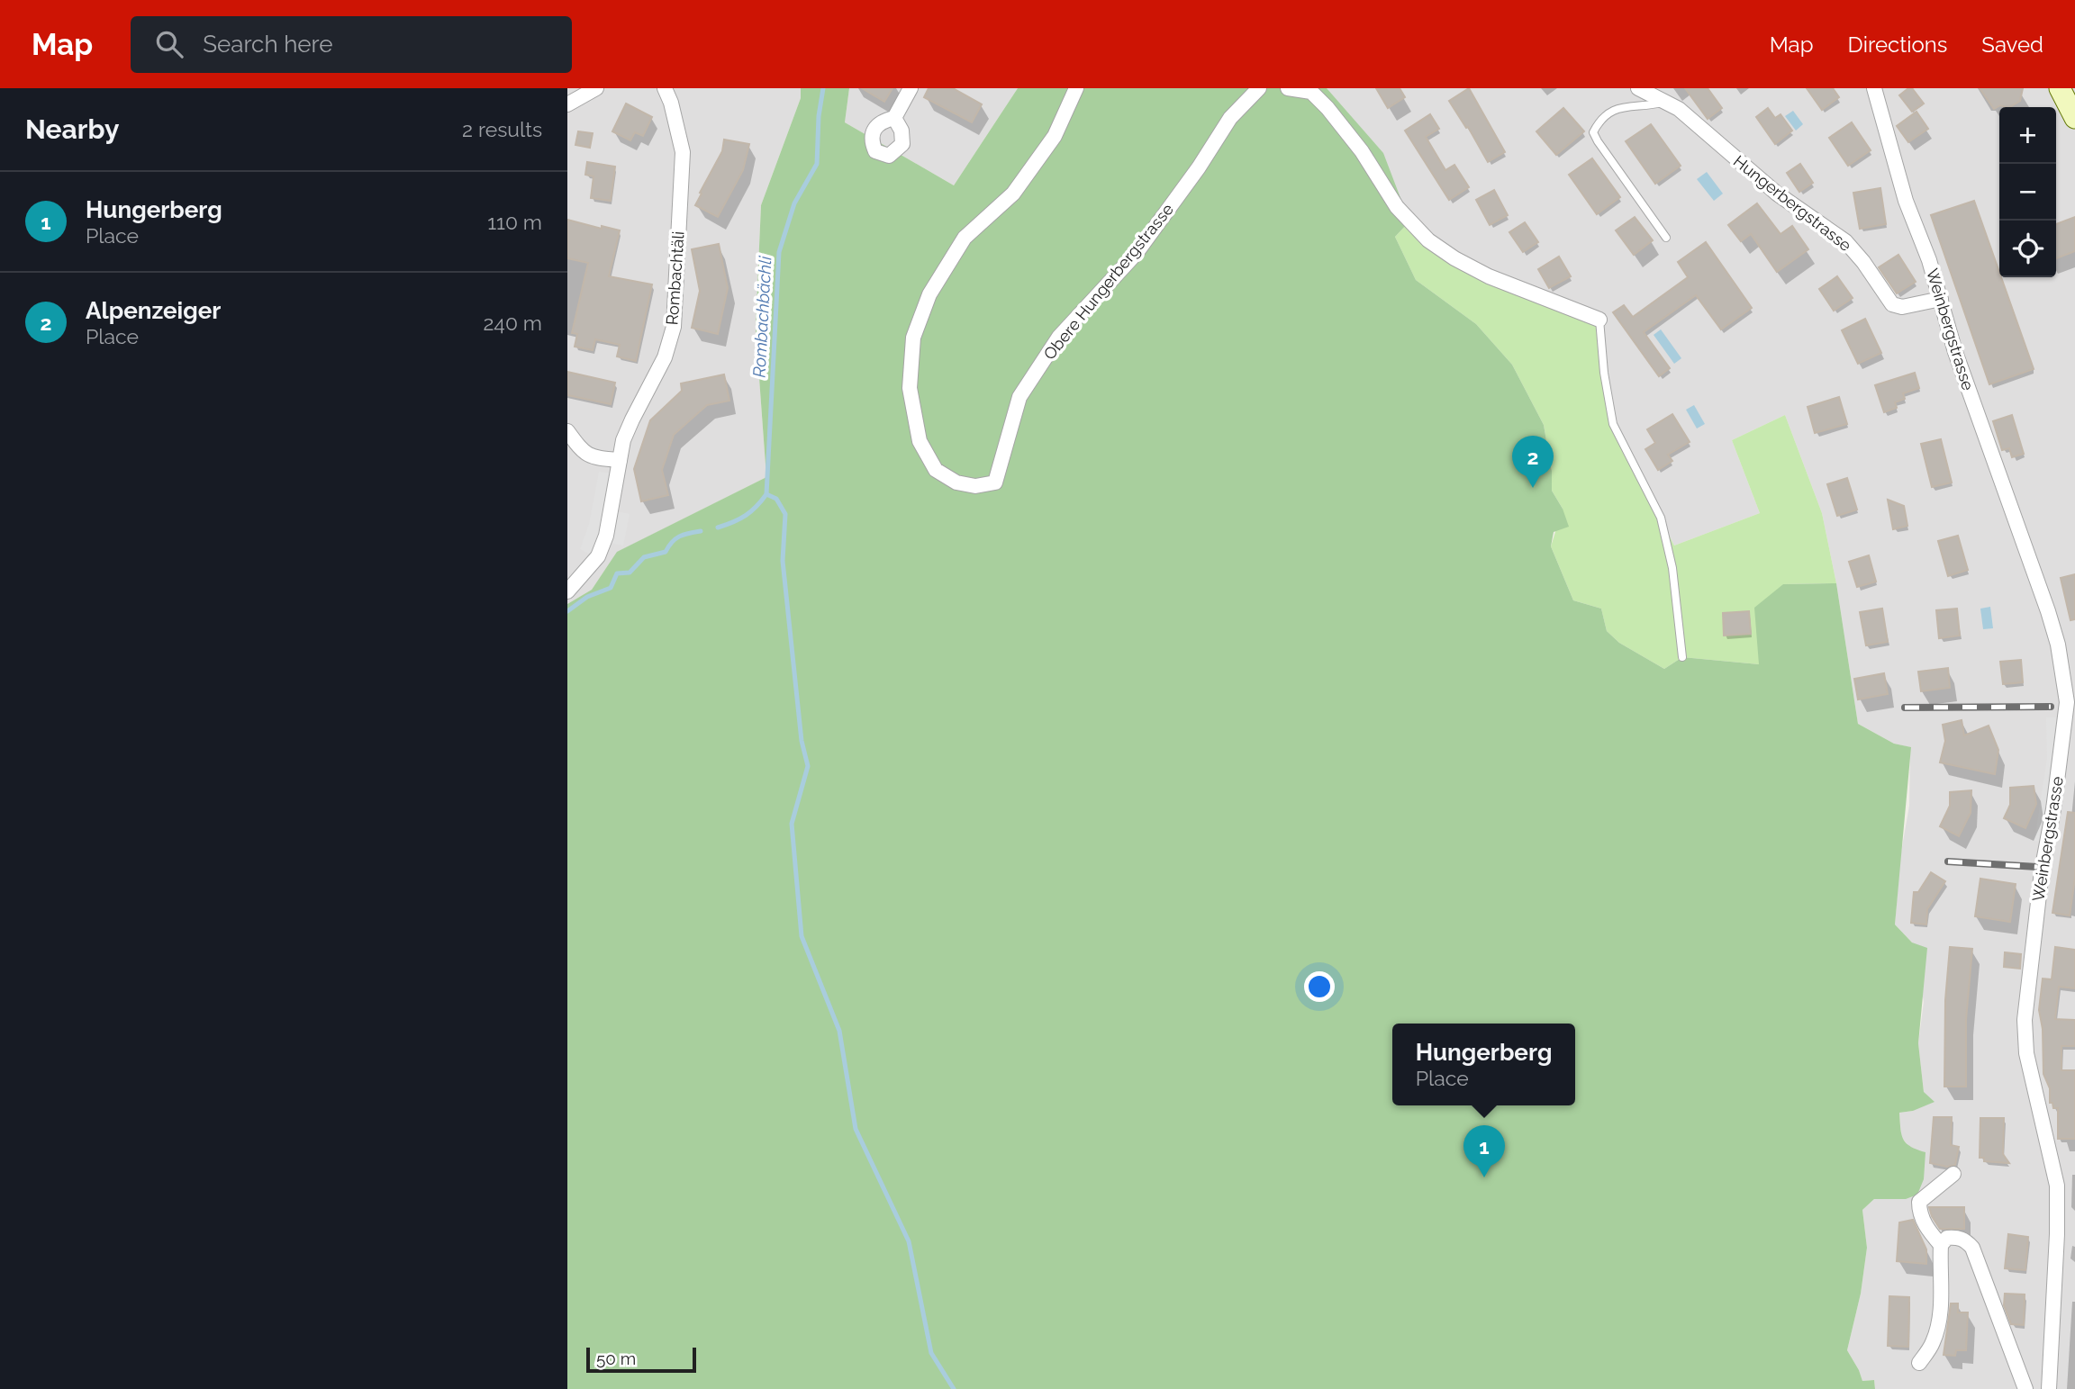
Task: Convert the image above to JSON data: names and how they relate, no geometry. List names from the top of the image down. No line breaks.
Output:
{"streets":{"street":["Hungerbergstrasse","Rombachtäli","Obere Hungerbergstrasse","Weinbergstrasse"]},"crossings":[["Hungerbergstrasse","Weinbergstrasse"]],"water":["Rombachbächli"],"scale_bar":"50 m","page":{"header":"Map","search":"Search here","nav":["Map","Directions","Saved"],"heading":["Nearby","2 results"],"map_buttons":["+","−"],"list":[{"mark":"1","name":"Hungerberg","note":"Place","value":"110 m"},{"mark":"2","name":"Alpenzeiger","note":"Place","value":"240 m"}],"pins":["2","1"],"popup":["Hungerberg","Place"],"scale":"50 m"}}
